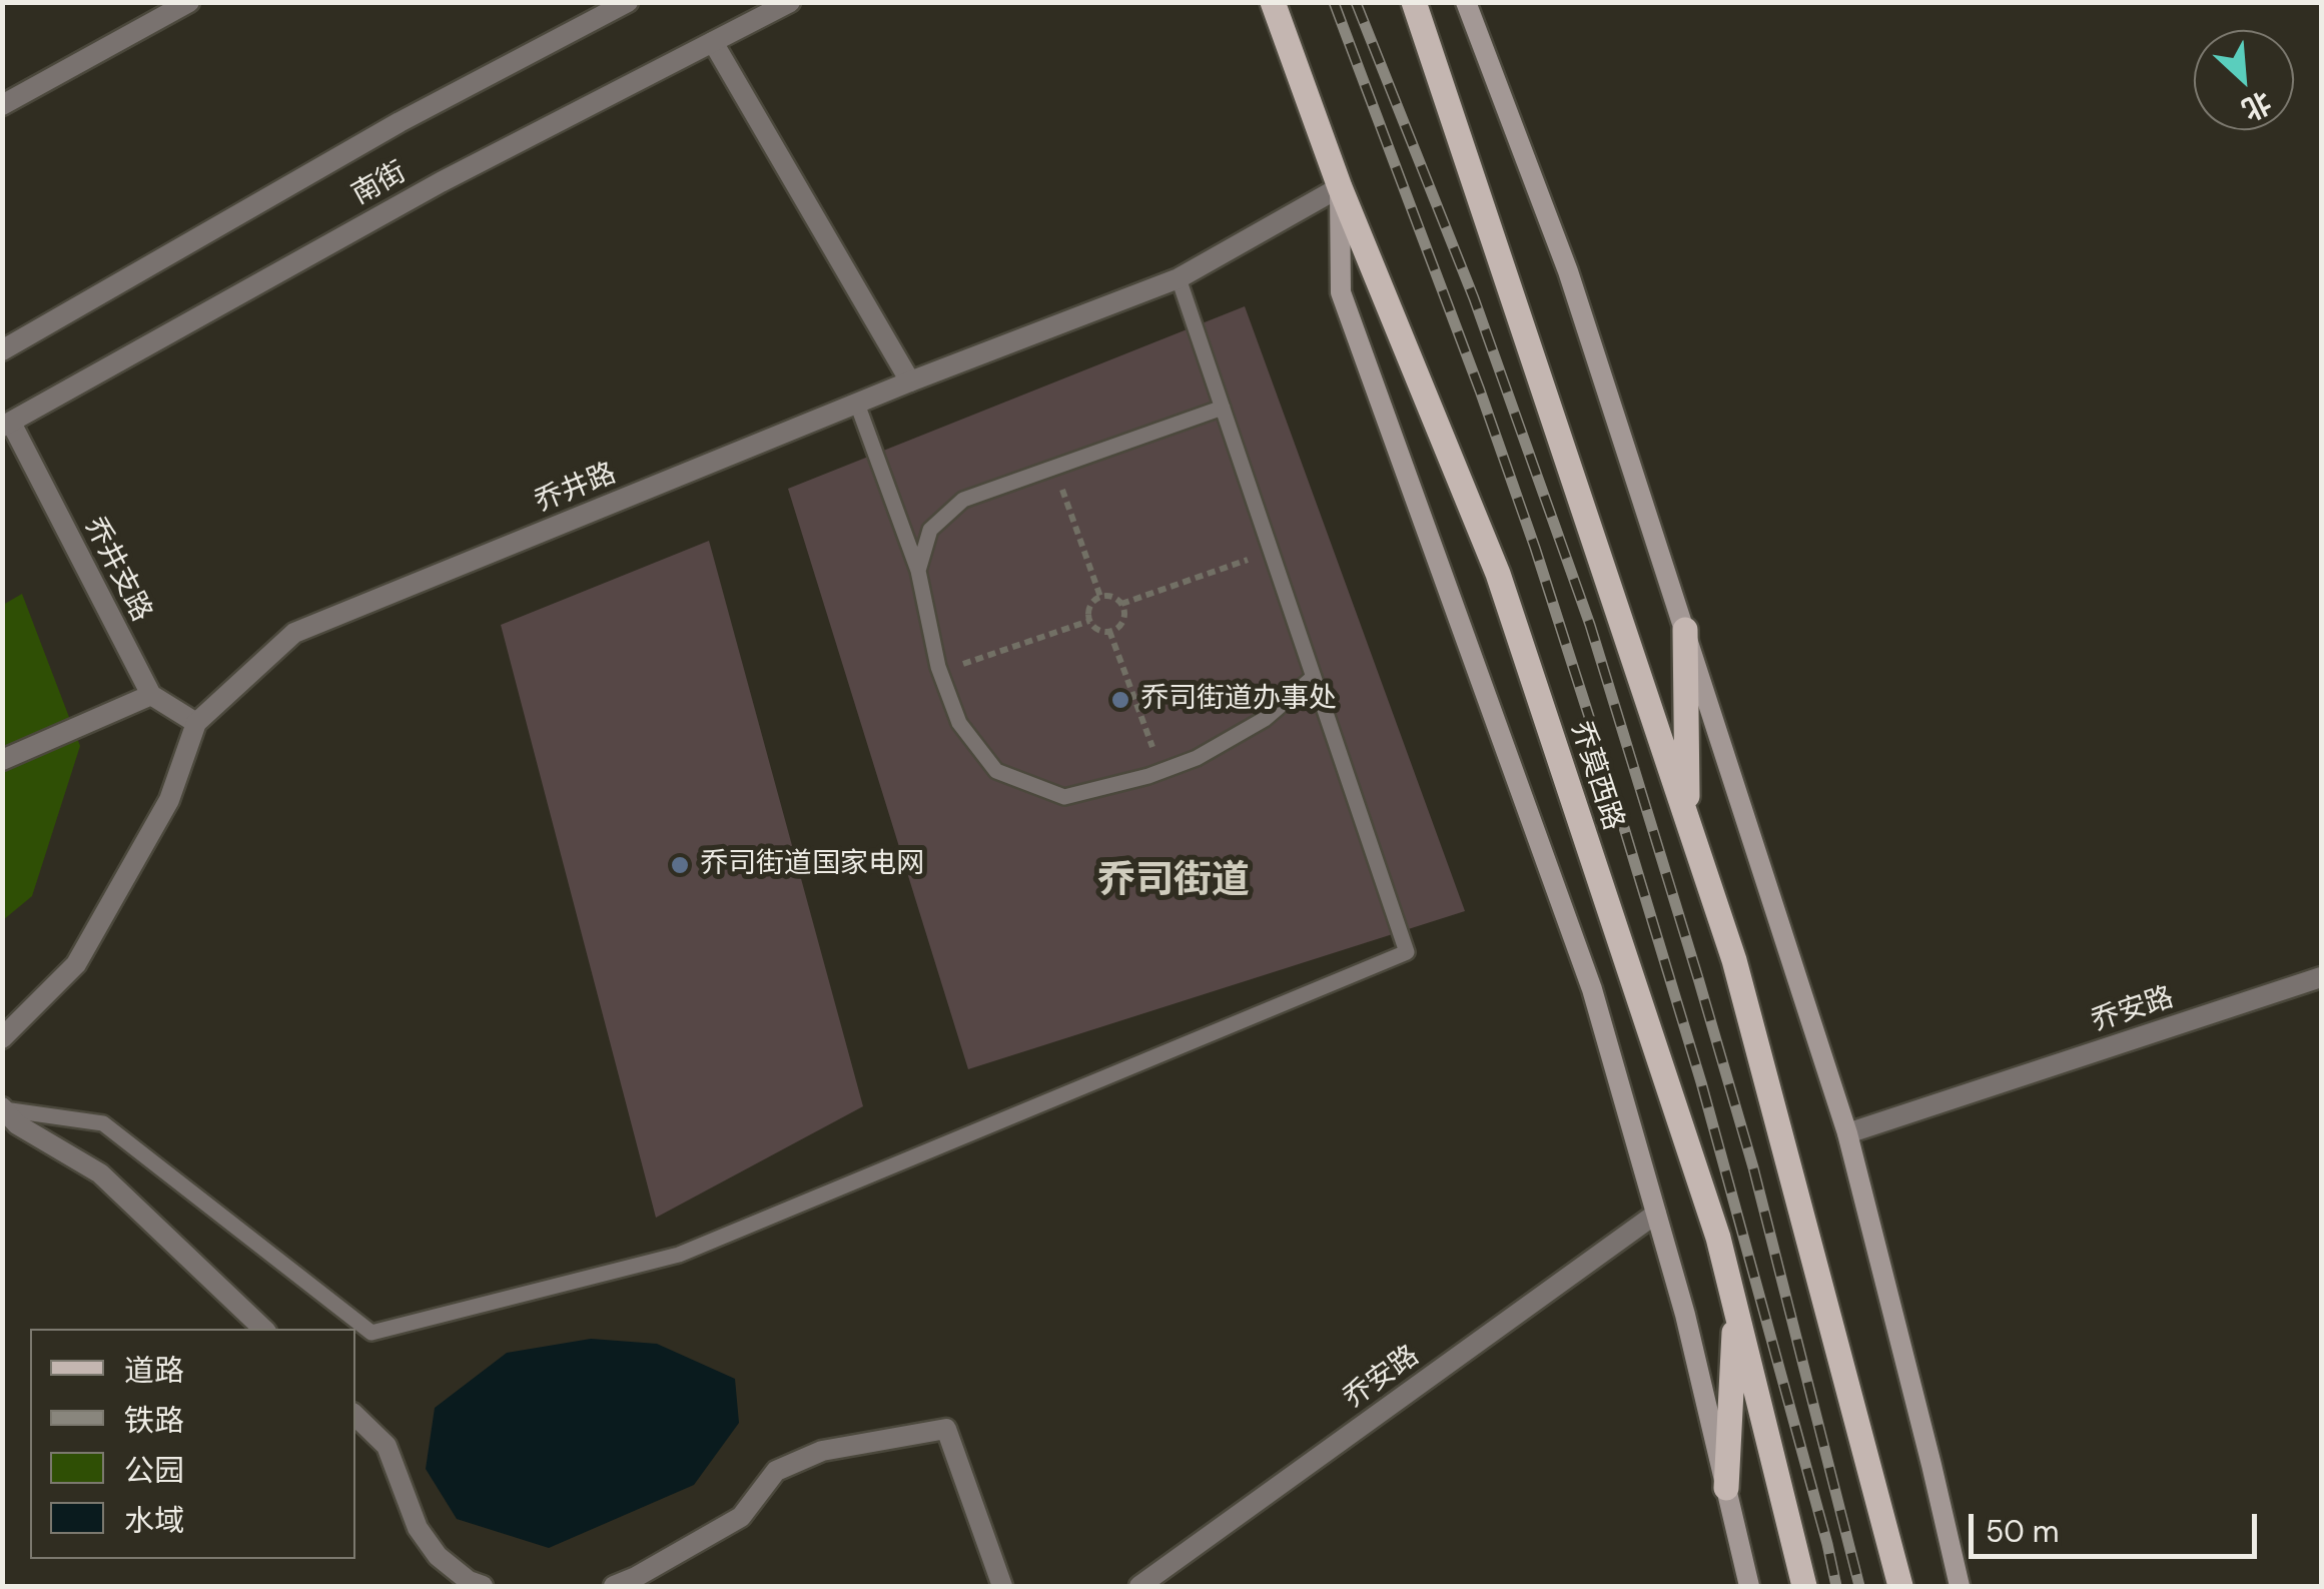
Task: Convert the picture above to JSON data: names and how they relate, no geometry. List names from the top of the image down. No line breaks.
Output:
{"streets":{"main road":["乔莫西路"],"street":["南街","乔井路","乔井支路","乔安路"]},"crossings":[["南街","乔井支路"],["乔井路","乔莫西路"]],"districts":["乔司街道"],"places":["乔司街道办事处","乔司街道国家电网"],"legend":["道路","铁路","公园","水域"],"scale_bar":"50 m","north":"bottom right"}
